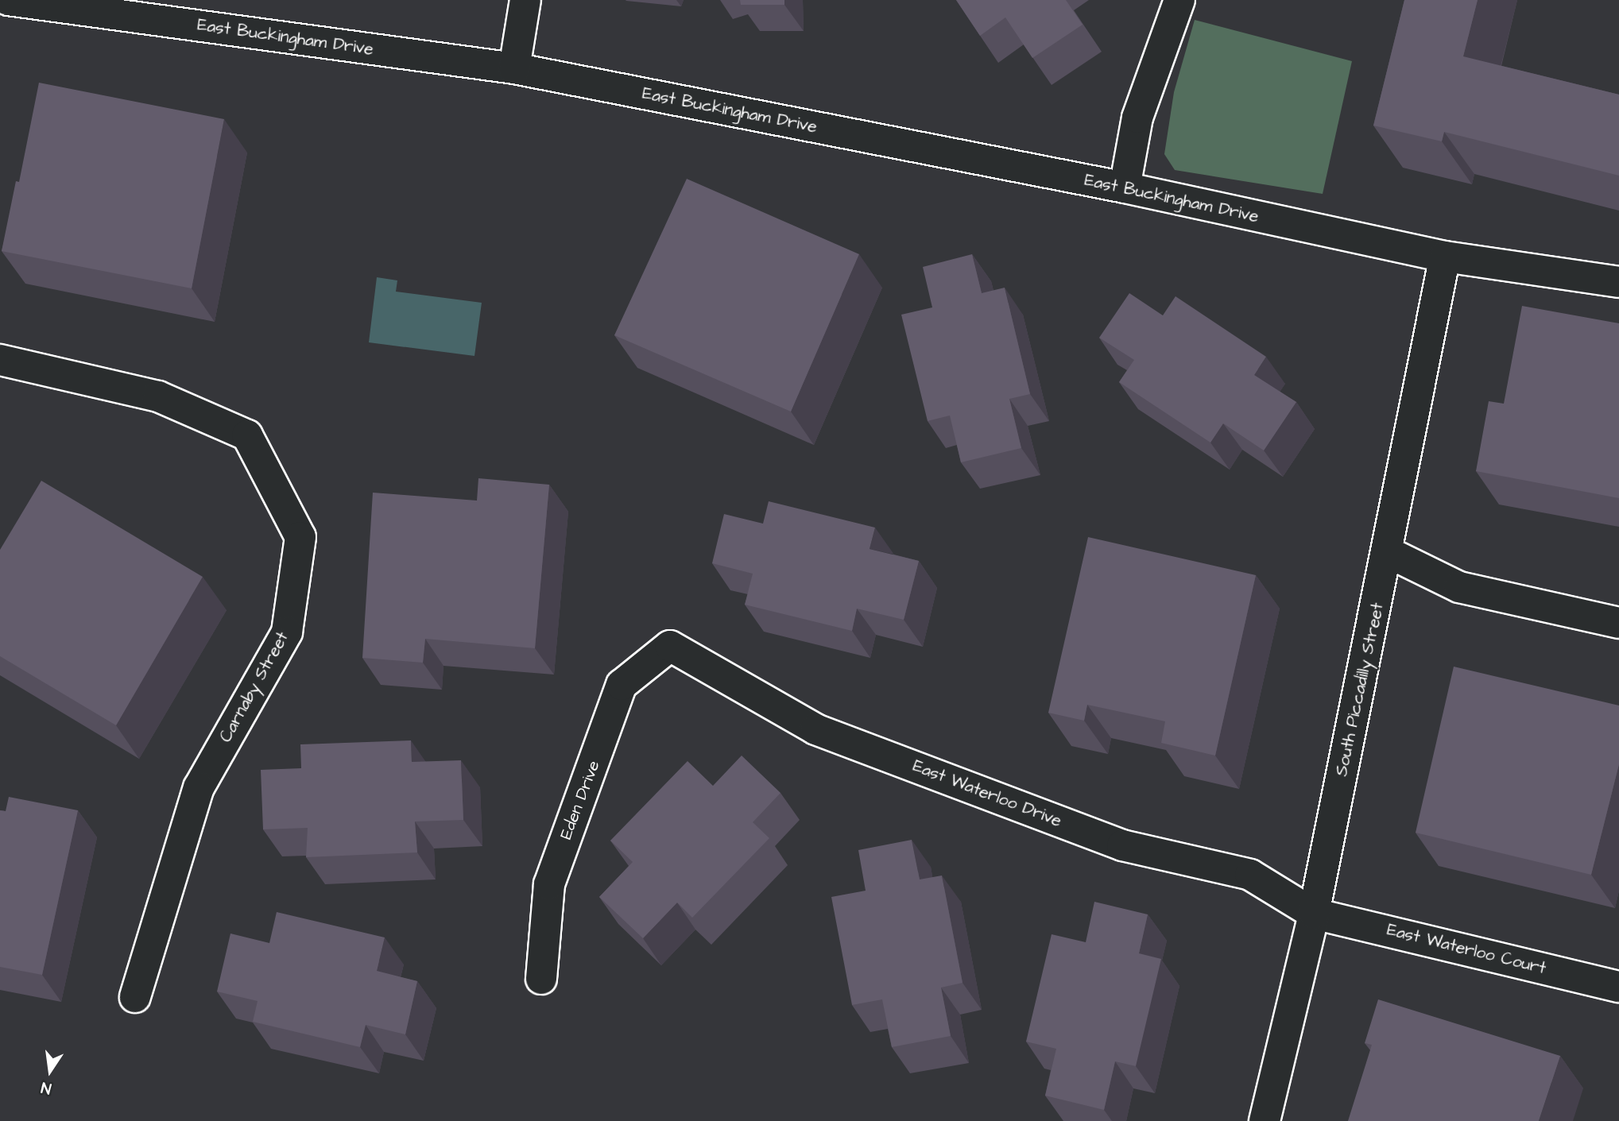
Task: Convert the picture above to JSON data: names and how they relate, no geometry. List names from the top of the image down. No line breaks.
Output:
{"streets":{"street":["East Buckingham Drive","Carnaby Street","South Piccadilly Street","East Waterloo Drive","Eden Drive","East Waterloo Court"]},"crossings":[["East Buckingham Drive","South Piccadilly Street"],["South Piccadilly Street","East Waterloo Drive"],["South Piccadilly Street","East Waterloo Court"],["East Waterloo Drive","Eden Drive"],["East Waterloo Drive","East Waterloo Court"]],"north":"bottom"}
